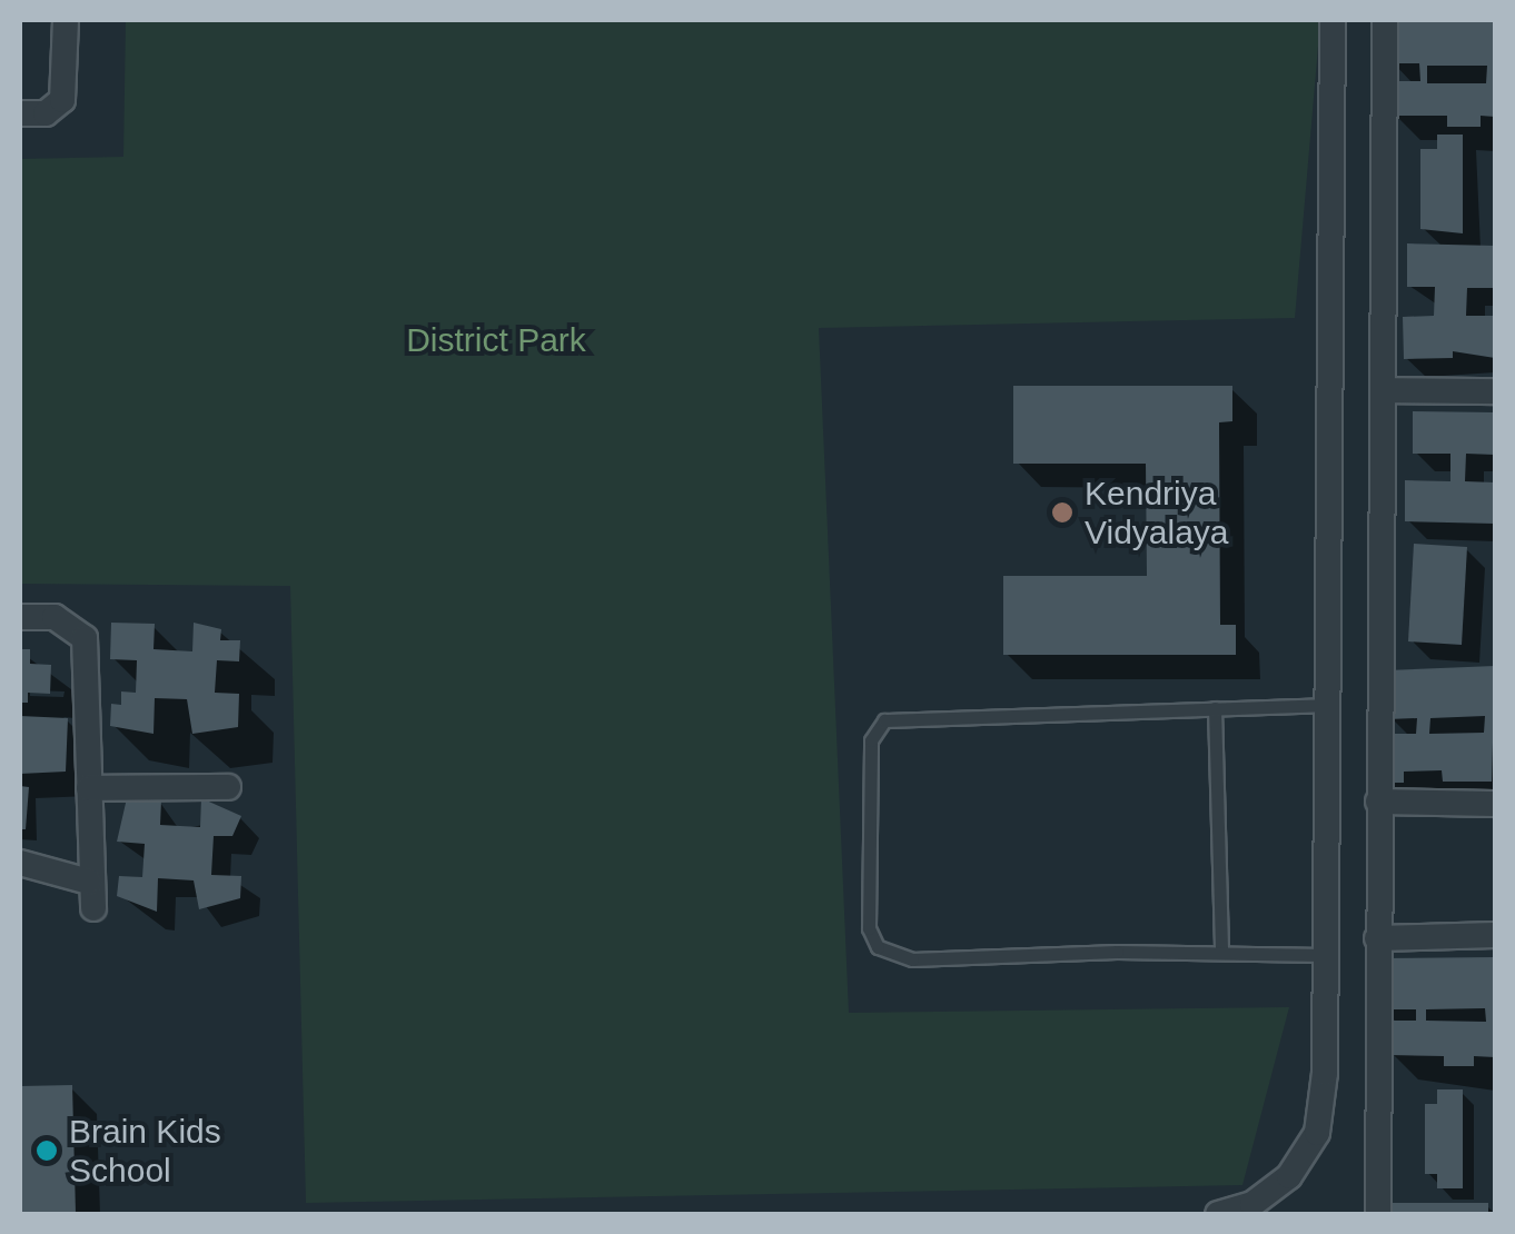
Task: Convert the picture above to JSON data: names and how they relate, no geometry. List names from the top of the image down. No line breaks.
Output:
{"parks":["District Park"],"places":["Kendriya Vidyalaya","Brain Kids School"]}
